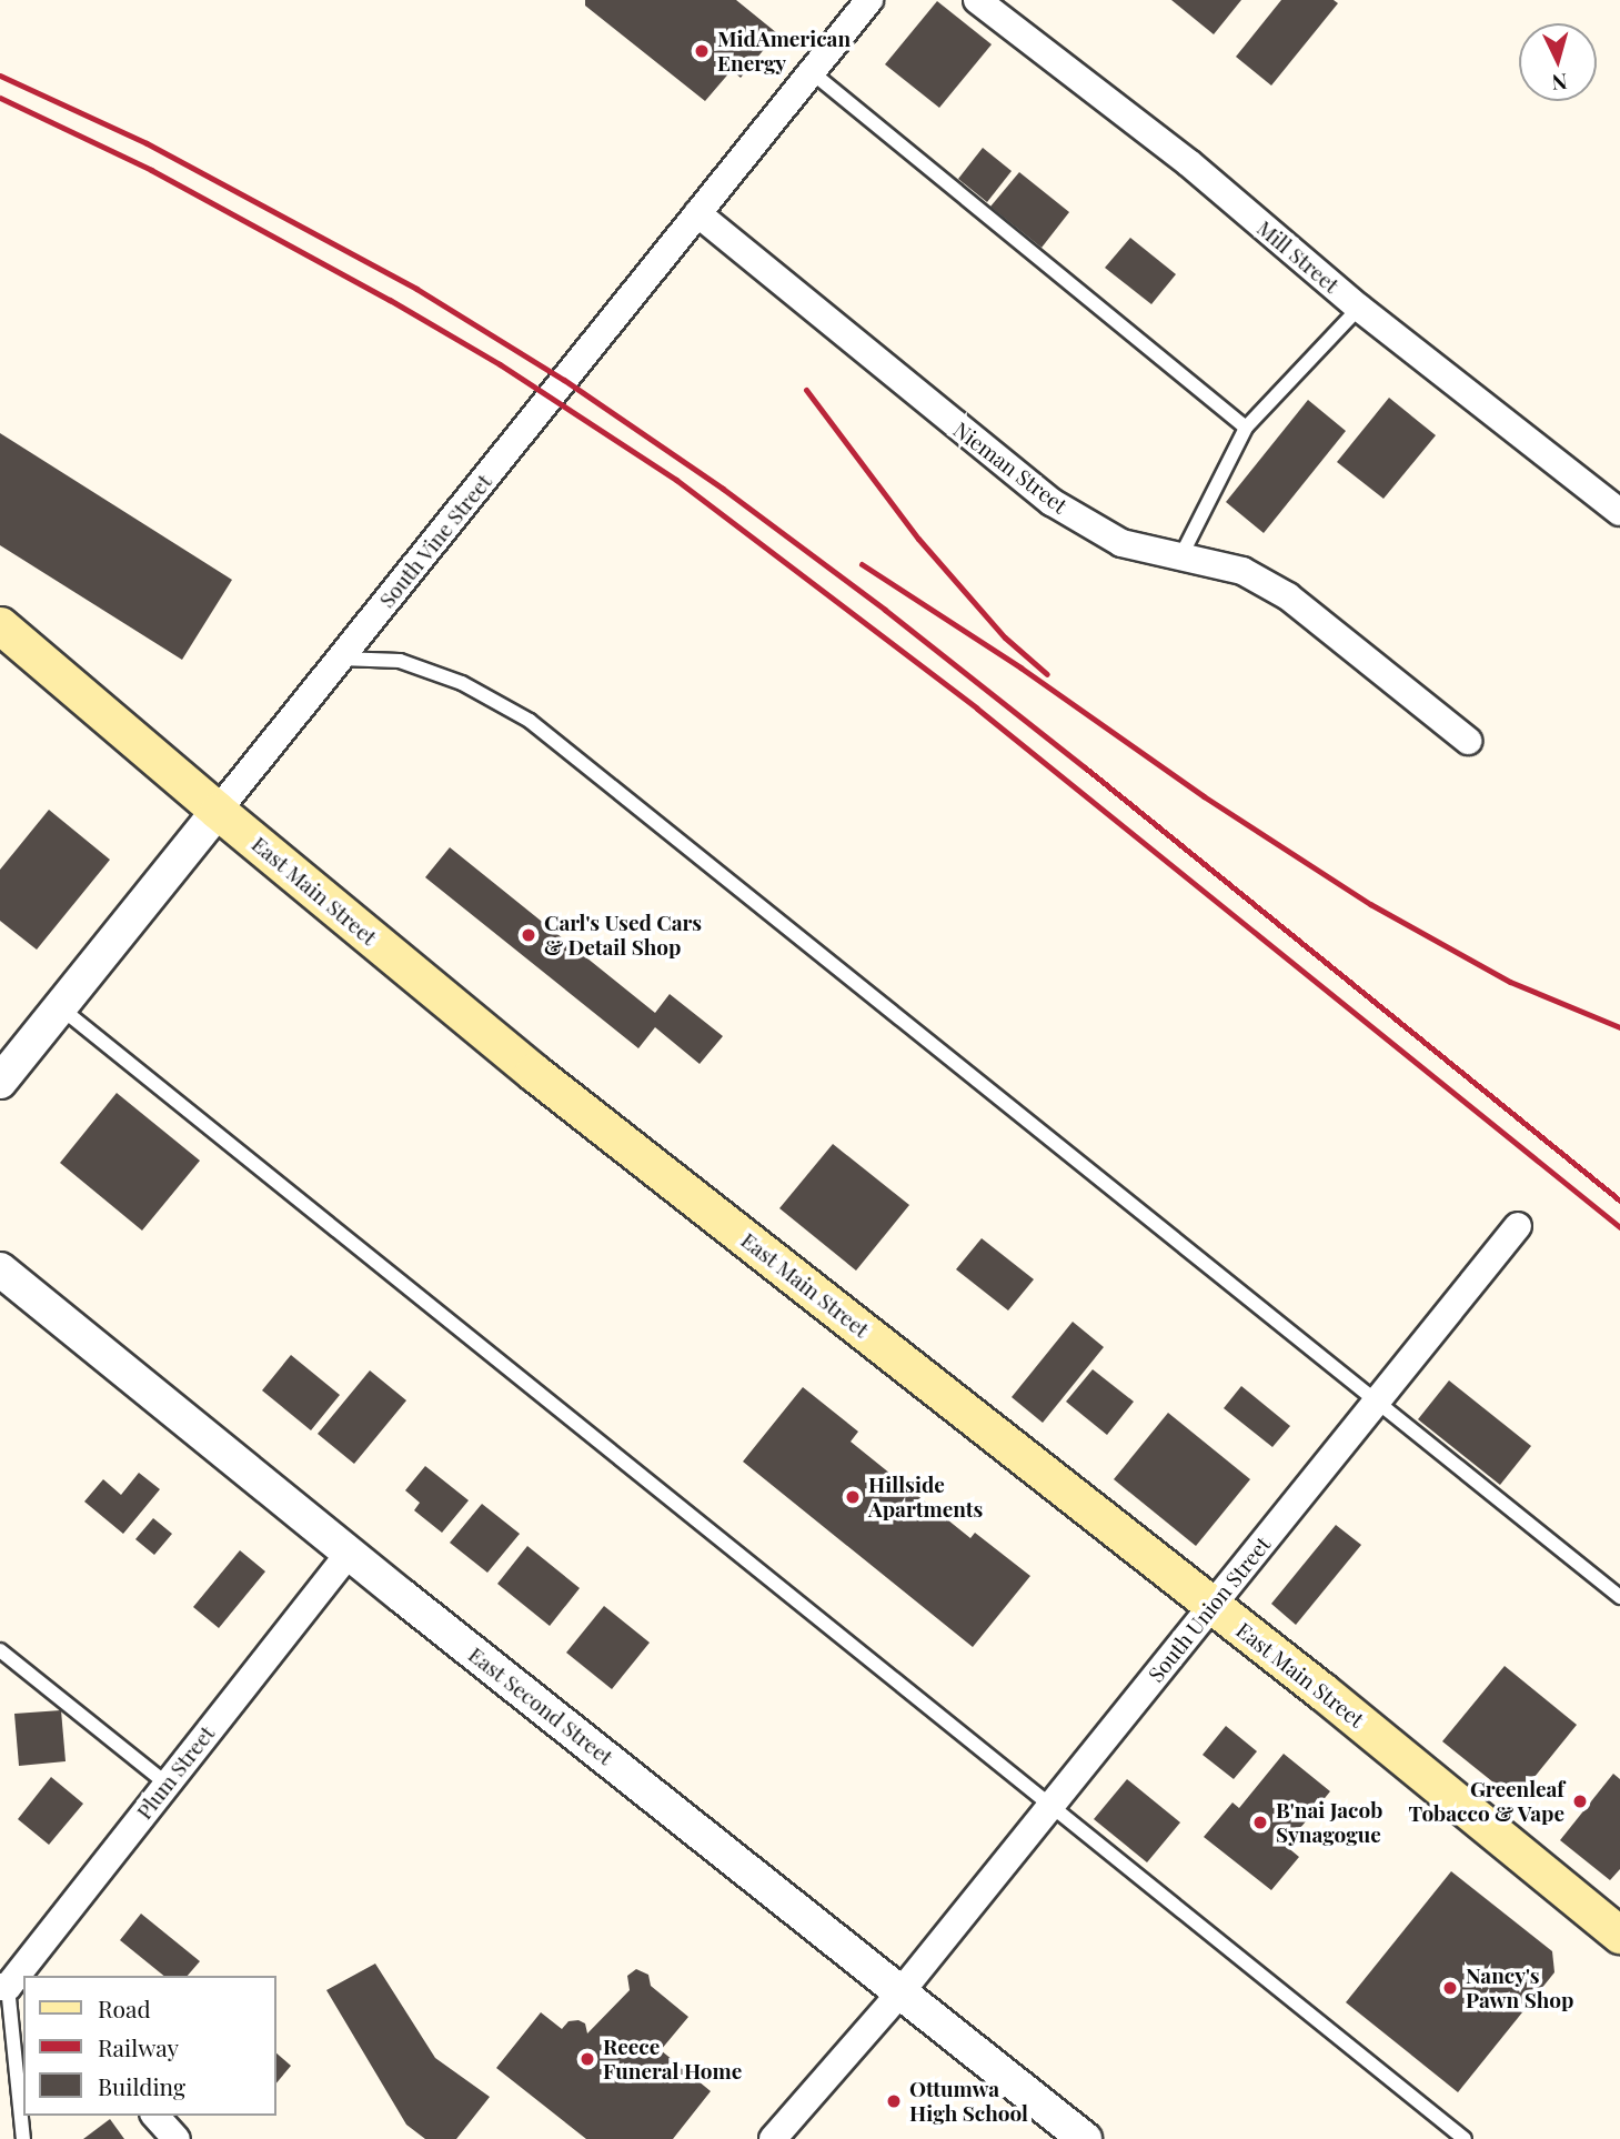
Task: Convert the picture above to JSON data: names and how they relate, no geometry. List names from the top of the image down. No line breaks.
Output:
{"streets":{"main road":["East Main Street"],"street":["Mill Street","Nieman Street","South Vine Street","South Union Street","East Second Street","Plum Street"]},"crossings":[["Nieman Street","South Vine Street"],["South Vine Street","East Main Street"],["East Main Street","South Union Street"],["South Union Street","East Second Street"],["East Second Street","Plum Street"]],"places":["MidAmerican Energy","Carl's Used Cars & Detail Shop","Hillside Apartments","Greenleaf Tobacco & Vape","B'nai Jacob Synagogue","Nancy's Pawn Shop","Reece Funeral Home","Ottumwa High School"],"legend":["Road","Railway","Building"],"north":"bottom"}
